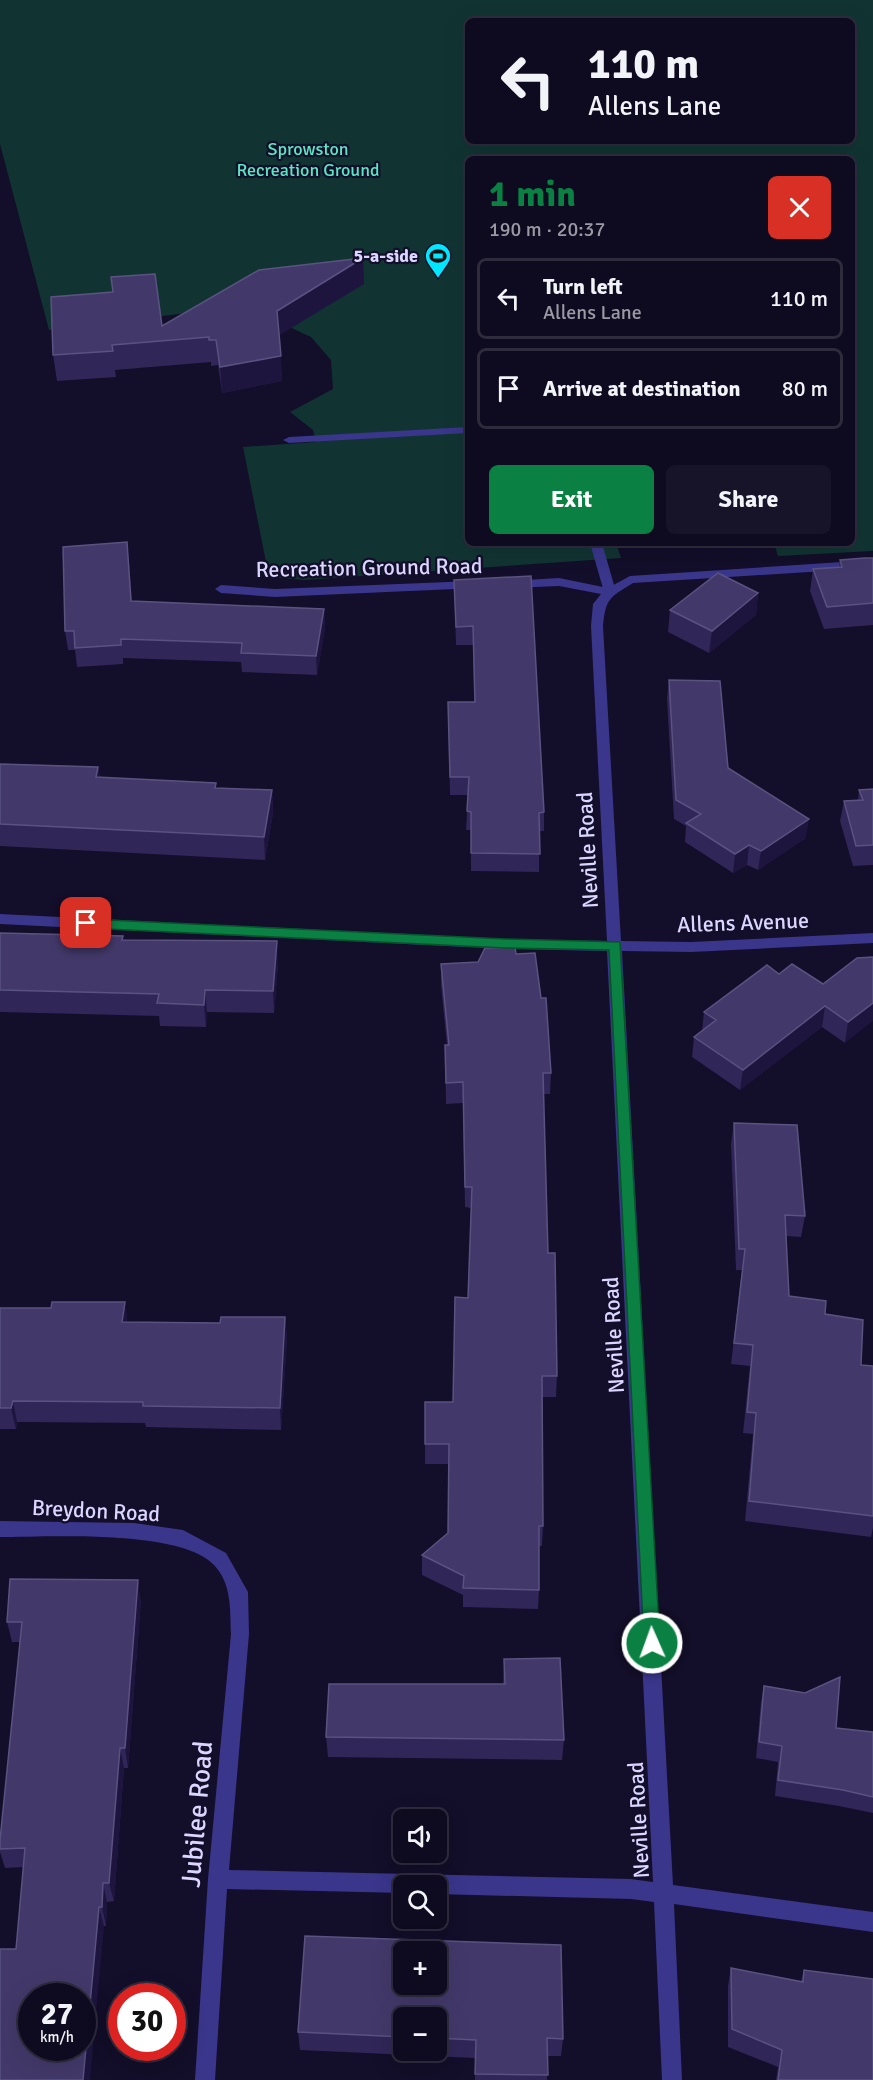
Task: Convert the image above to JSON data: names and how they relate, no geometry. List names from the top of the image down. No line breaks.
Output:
{"streets":{"street":["Recreation Ground Road","Neville Road","Allens Avenue","Breydon Road","Jubilee Road"]},"crossings":[["Recreation Ground Road","Neville Road"],["Neville Road","Allens Avenue"],["Breydon Road","Jubilee Road"]],"parks":["Sprowston Recreation Ground"],"places":{"sports":["5-a-side"]},"page":{"turn":["110 m","Allens Lane"],"heading":["1 min","190 m · 20:37"],"list":[{"name":"Turn left","note":"Allens Lane","value":"110 m"},{"name":"Arrive at destination","value":"80 m"}],"buttons":["Exit","Share"],"map_buttons":["+","−"],"speed":"27 km/h","limit":"30"}}
